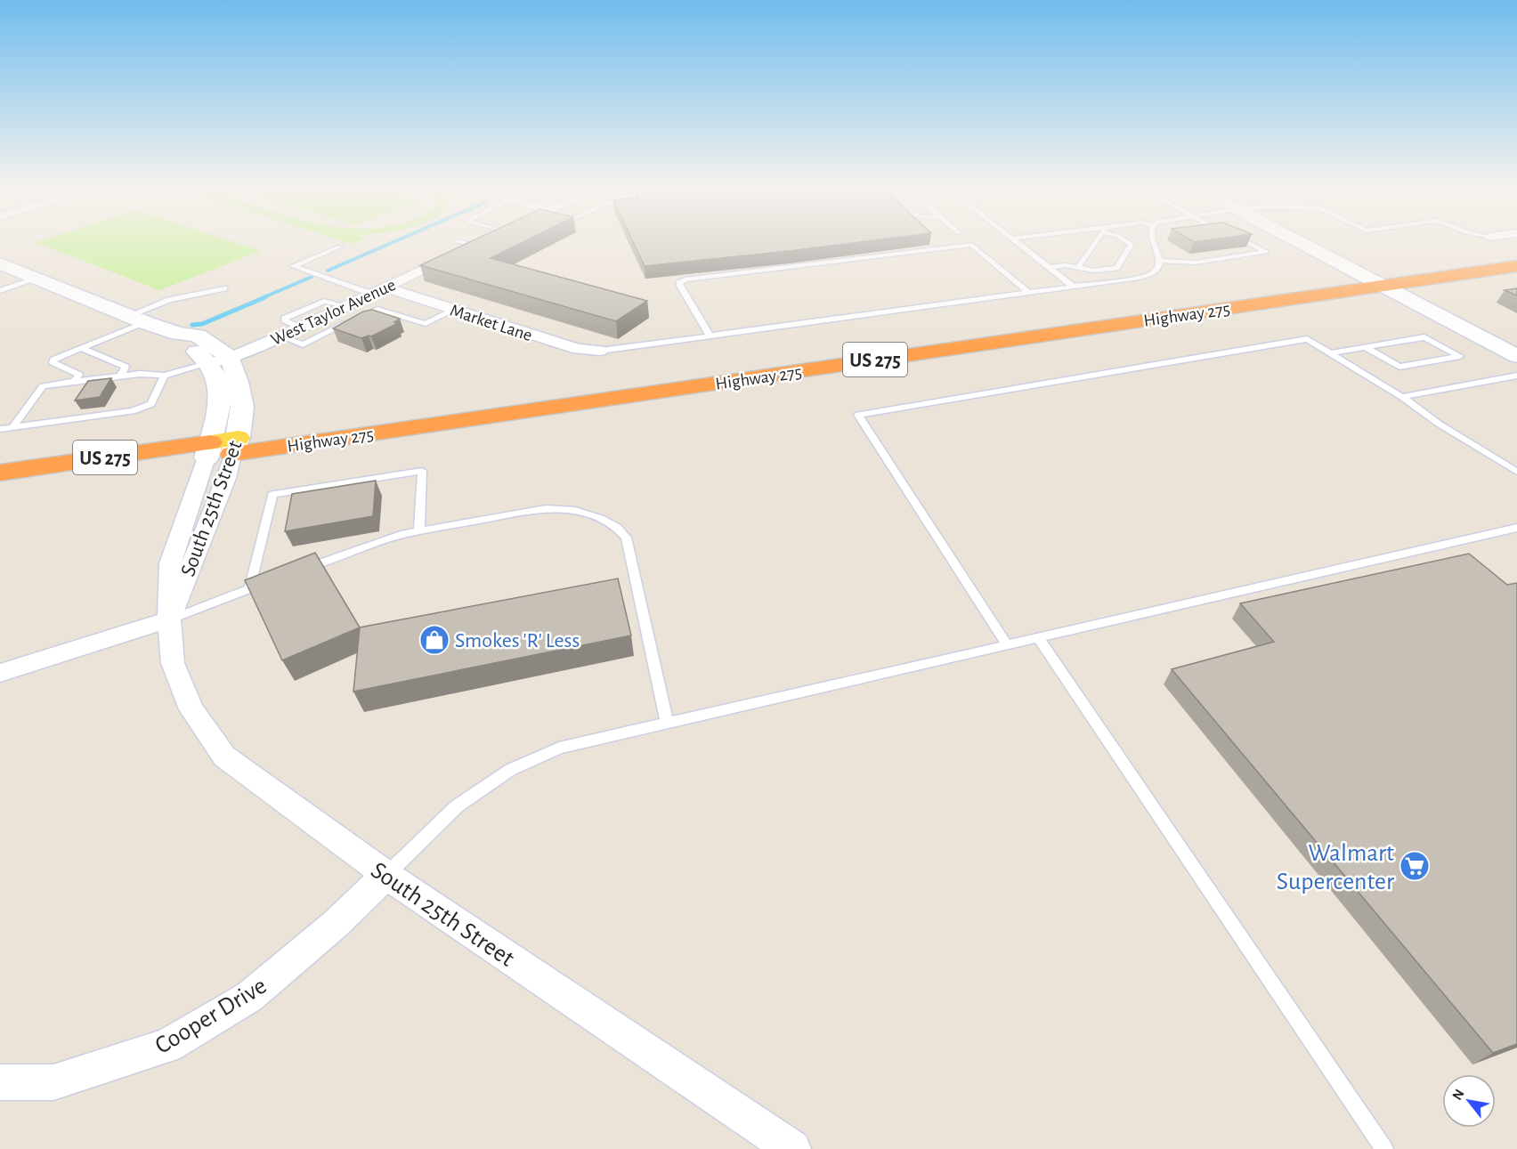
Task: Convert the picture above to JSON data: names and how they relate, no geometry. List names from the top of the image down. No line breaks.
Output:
{"streets":{"highway":["Highway 275","US 275"],"main road":["South 25th Street"],"street":["West Taylor Avenue","Market Lane","Cooper Drive"]},"crossings":[["West Taylor Avenue","Market Lane"],["West Taylor Avenue","South 25th Street"],["Highway 275","South 25th Street"],["South 25th Street","Cooper Drive"]],"places":{"shop":["Smokes 'R' Less"],"supermarket":["Walmart Supercenter"]},"north":"top left"}
